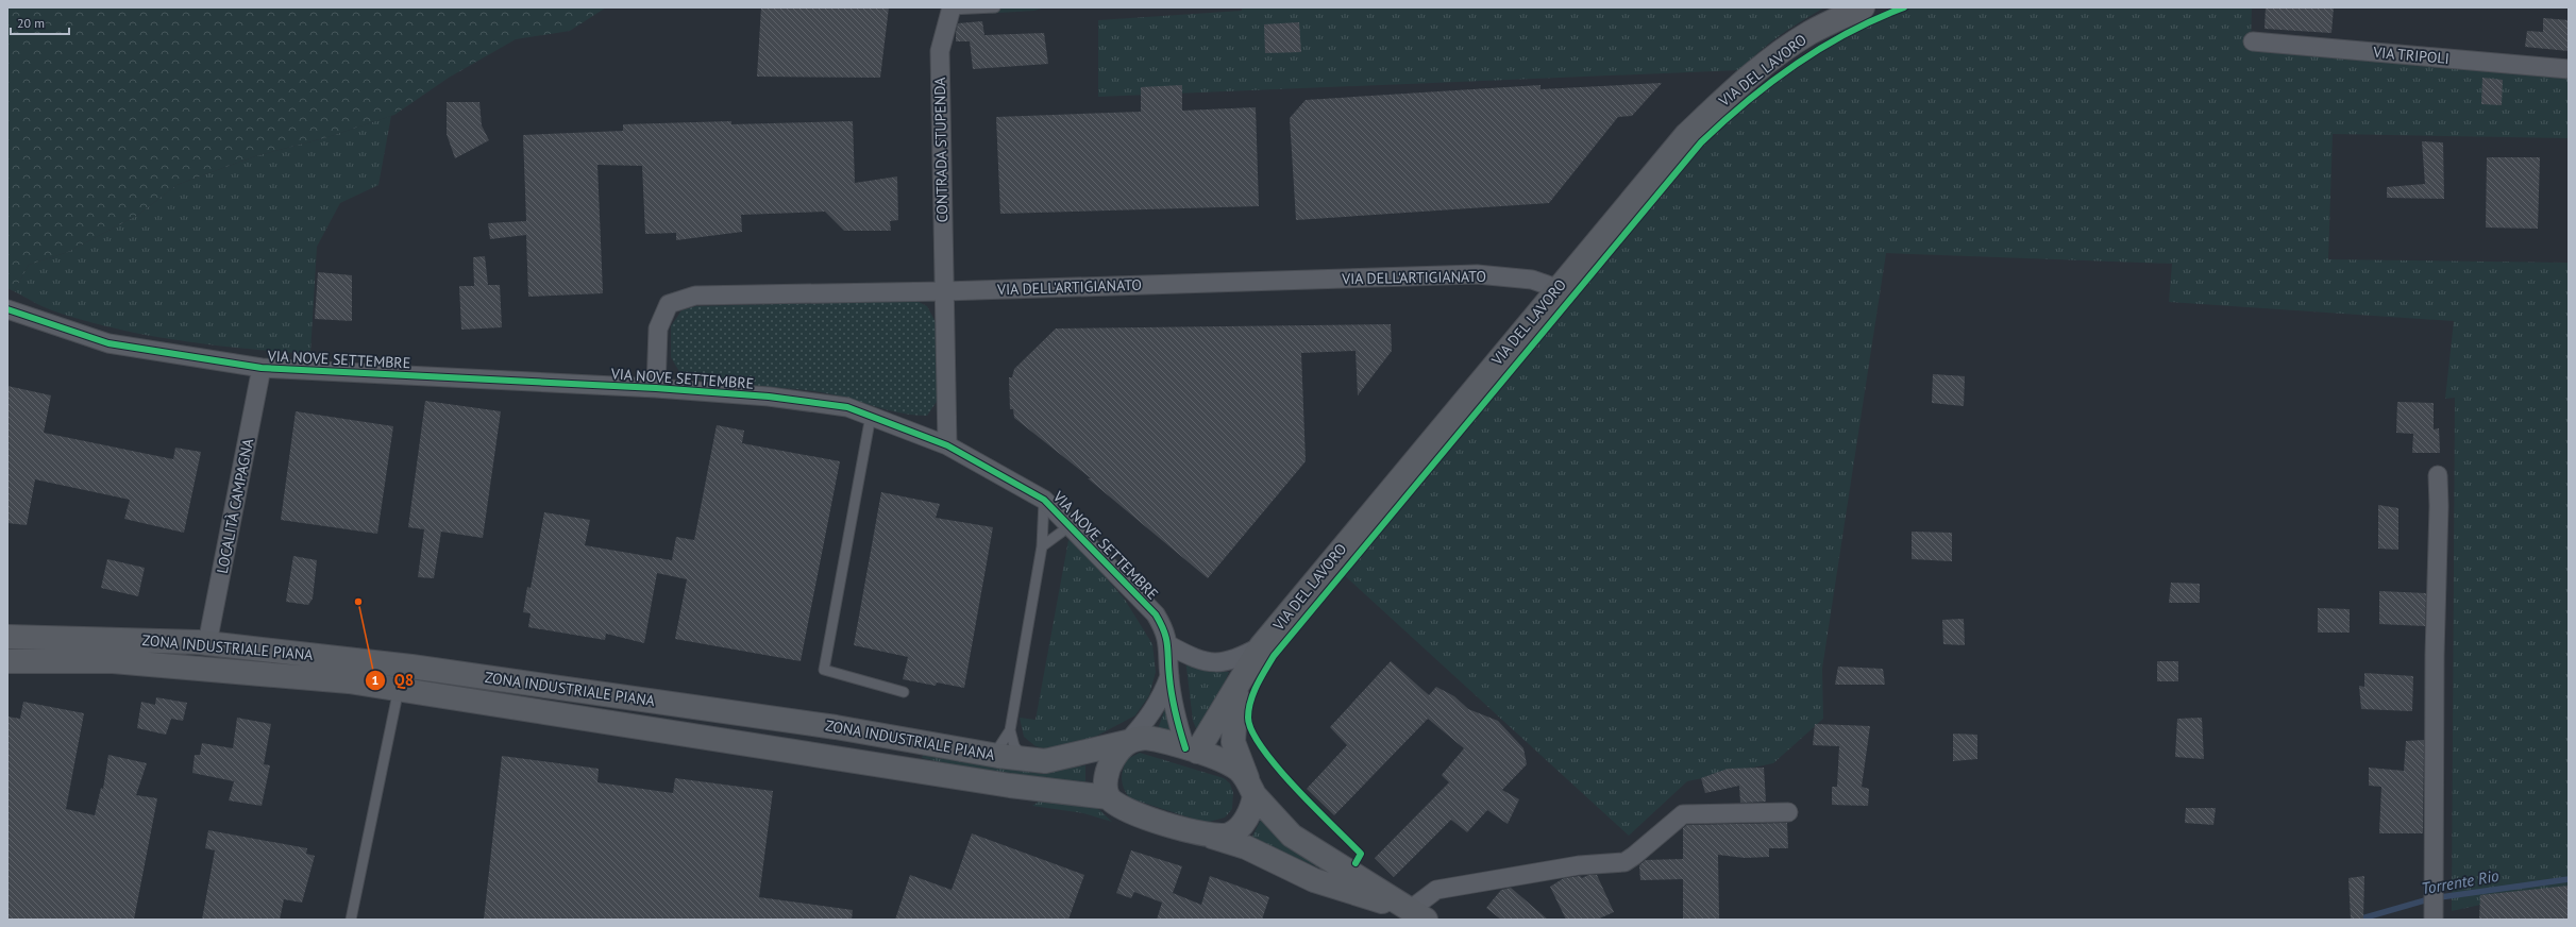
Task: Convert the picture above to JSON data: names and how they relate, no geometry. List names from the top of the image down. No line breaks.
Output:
{"streets":{"main road":["VIA DEL LAVORO","ZONA INDUSTRIALE PIANA"],"street":["VIA TRIPOLI","CONTRADA STUPENDA","VIA DELL'ARTIGIANATO","VIA NOVE SETTEMBRE","LOCALITÀ CAMPAGNA"]},"crossings":[["VIA DEL LAVORO","VIA DELL'ARTIGIANATO"],["VIA DEL LAVORO","VIA NOVE SETTEMBRE"],["VIA DEL LAVORO","ZONA INDUSTRIALE PIANA"],["CONTRADA STUPENDA","VIA DELL'ARTIGIANATO"],["VIA DELL'ARTIGIANATO","VIA NOVE SETTEMBRE"],["VIA NOVE SETTEMBRE","LOCALITÀ CAMPAGNA"],["VIA NOVE SETTEMBRE","ZONA INDUSTRIALE PIANA"],["LOCALITÀ CAMPAGNA","ZONA INDUSTRIALE PIANA"]],"water":["Torrente Rio"],"places":["Q8"],"scale_bar":"20 m"}
